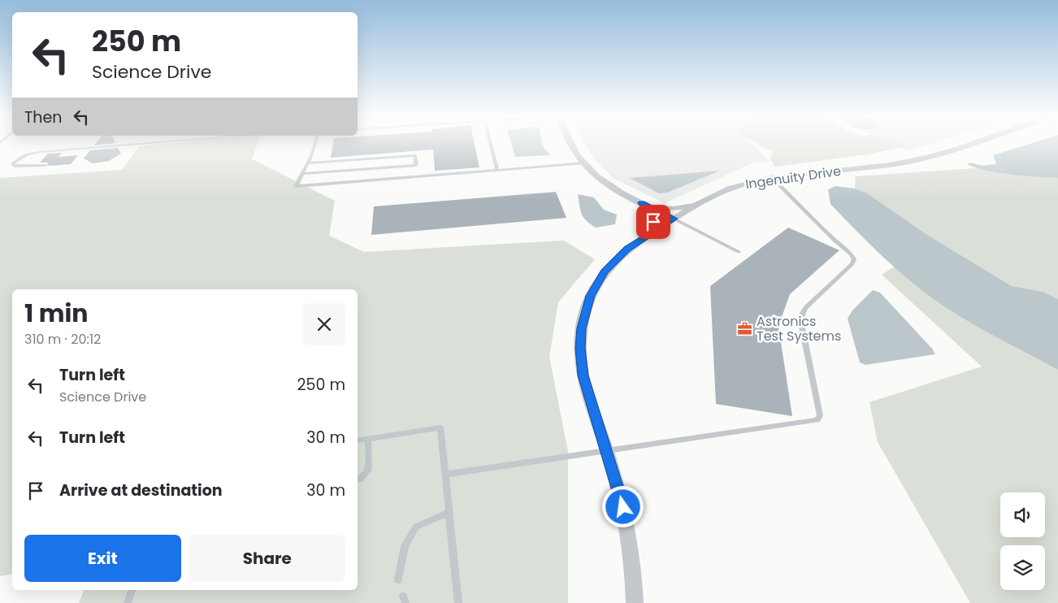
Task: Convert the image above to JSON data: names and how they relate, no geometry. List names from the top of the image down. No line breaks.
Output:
{"streets":{"street":["Ingenuity Drive"]},"places":{"office":["Astronics Test Systems"]},"page":{"turn":["250 m","Science Drive"],"then":"Then","heading":["1 min","310 m · 20:12"],"list":[{"name":"Turn left","note":"Science Drive","value":"250 m"},{"name":"Turn left","value":"30 m"},{"name":"Arrive at destination","value":"30 m"}],"buttons":["Exit","Share"]}}
